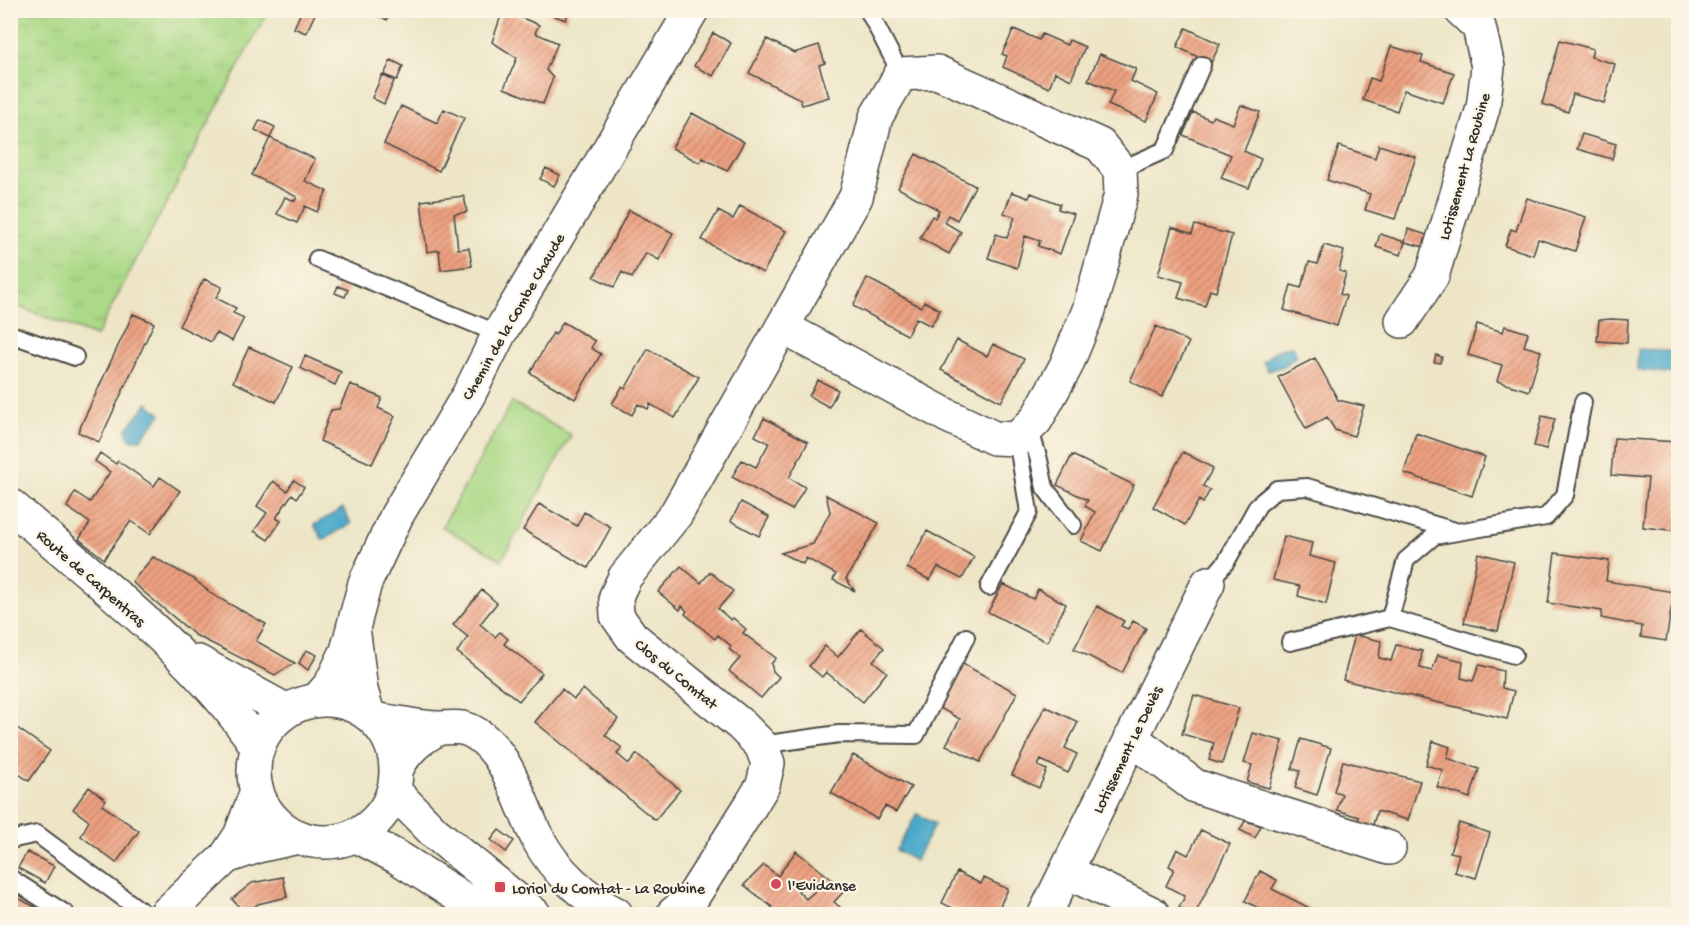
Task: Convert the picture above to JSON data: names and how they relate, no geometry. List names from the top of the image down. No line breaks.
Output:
{"streets":{"street":["Lotissement La Roubine","Chemin de la Combe Chaude","Route de Carpentras","Clos du Comtat","Lotissement Le Devès"]},"places":{"other":["l'Evidanse"],"transit":["Loriol du Comtat - La Roubine"]}}
